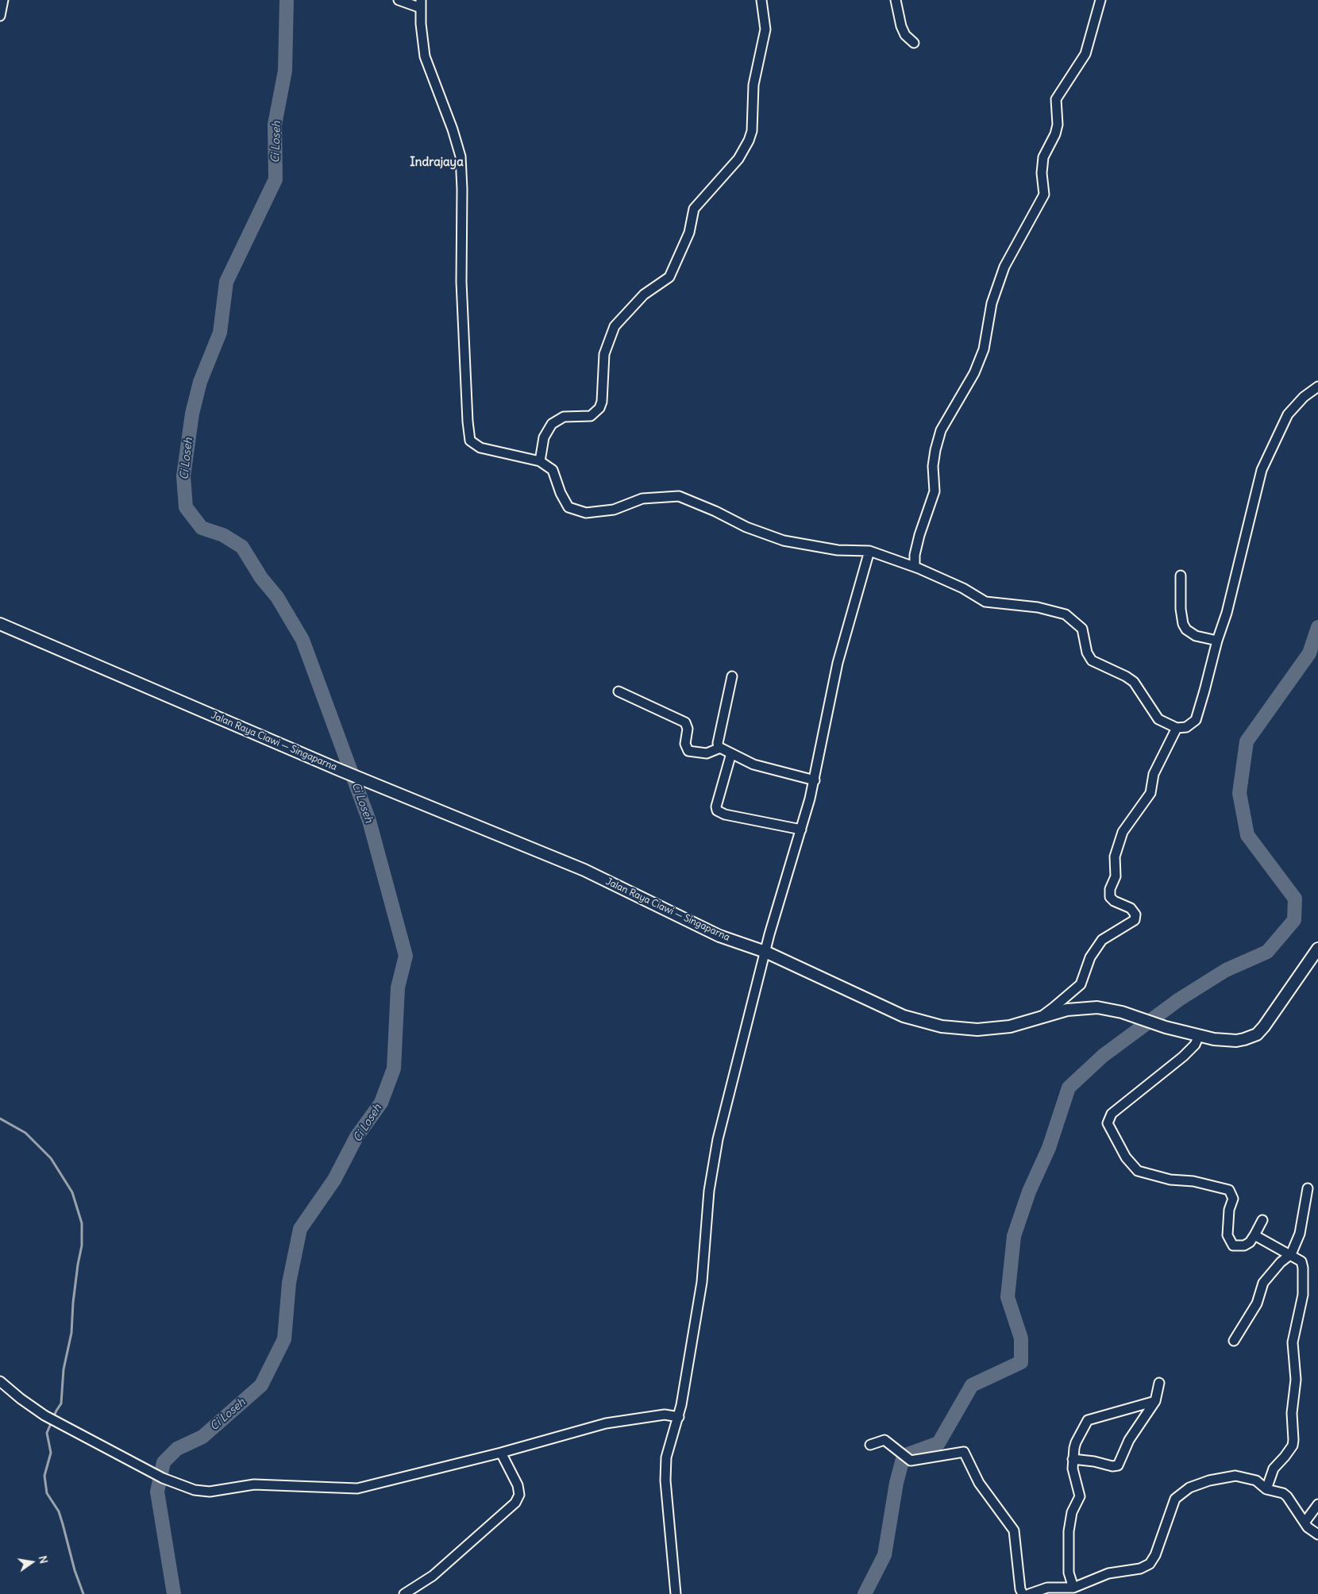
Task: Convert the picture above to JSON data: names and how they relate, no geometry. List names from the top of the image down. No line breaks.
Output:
{"streets":{"main road":["Jalan Raya Ciawi — Singaparna"]},"districts":["Indrajaya"],"water":["Ci Loseh"],"north":"right"}
